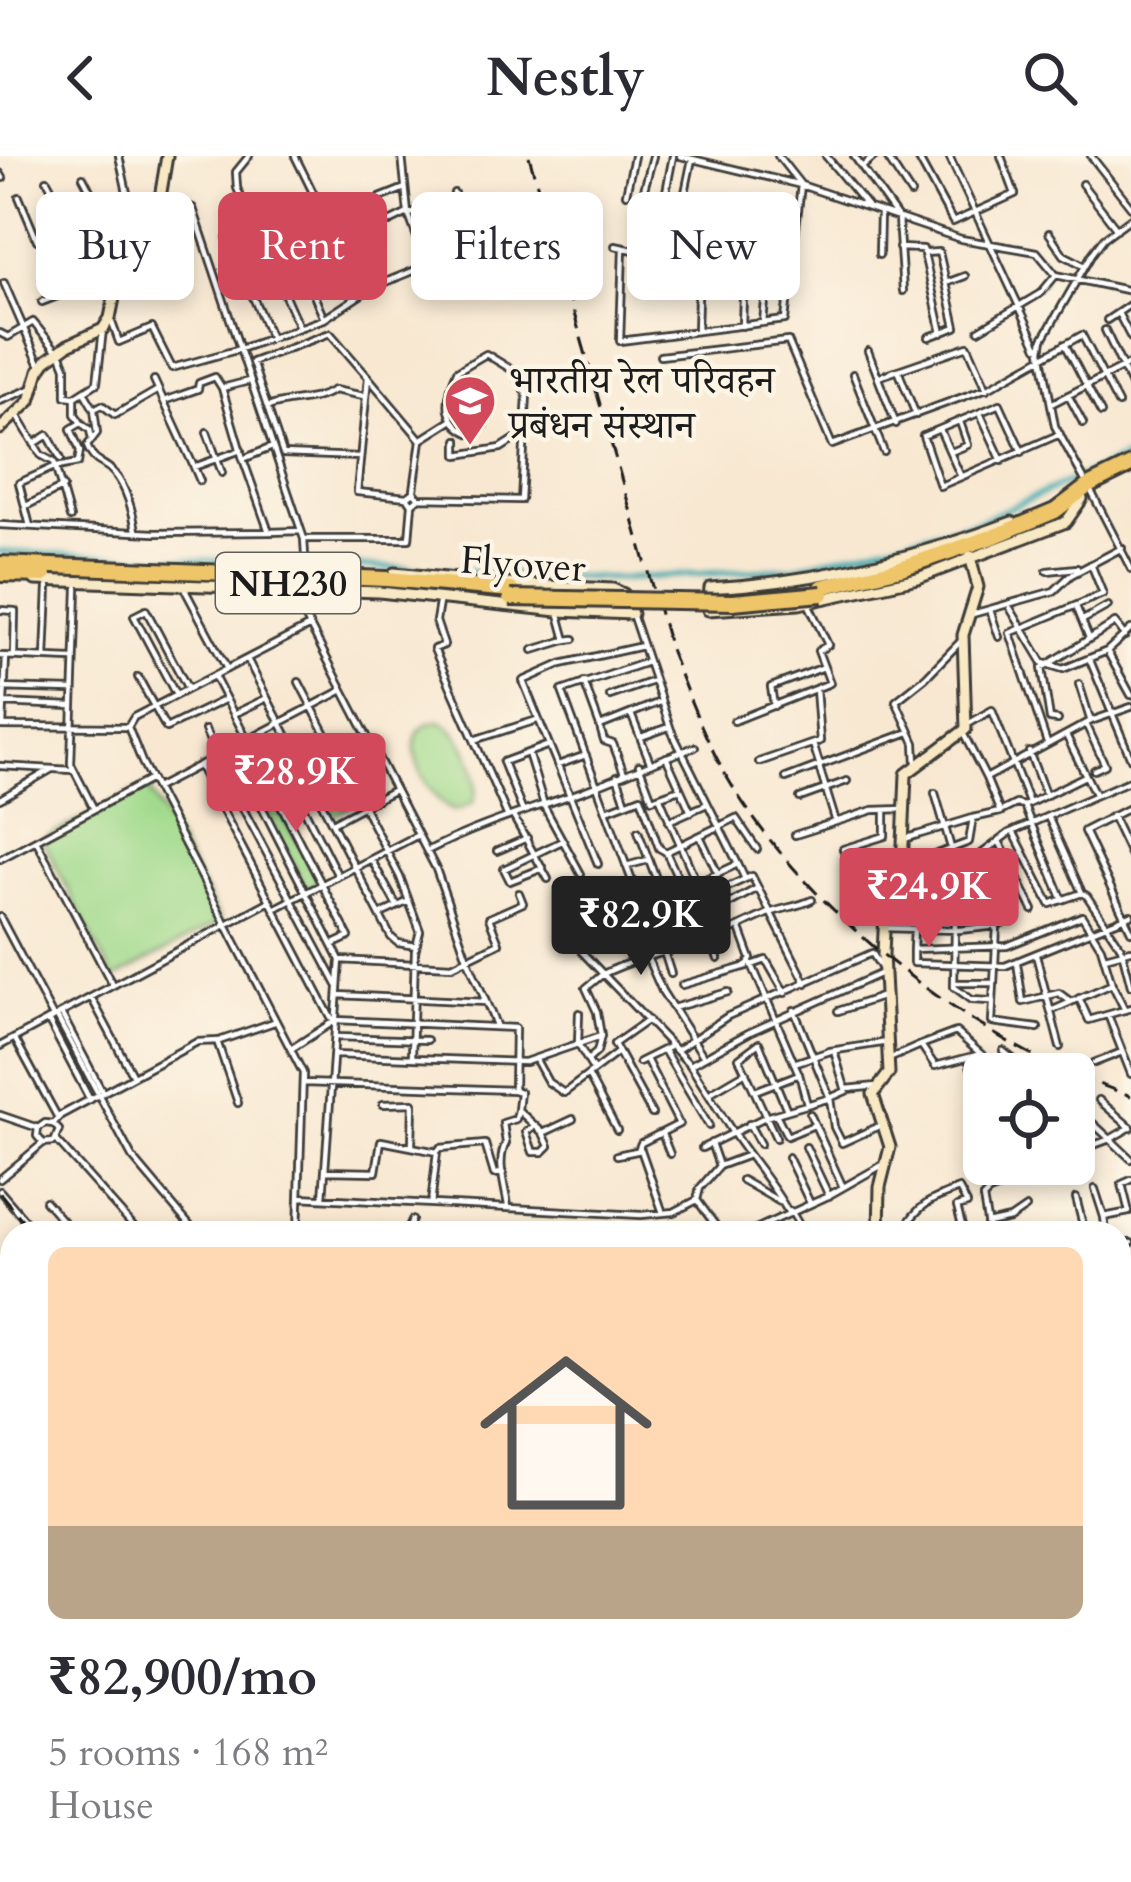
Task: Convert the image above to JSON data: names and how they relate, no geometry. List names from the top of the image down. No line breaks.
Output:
{"streets":{"highway":["Flyover","NH230"]},"crossings":[["Flyover","NH230"]],"places":{"school or university":["भारतीय रेल परिवहन प्रबंधन संस्थान"]},"page":{"header":"Nestly","chip":["Buy","Rent","Filters","New"],"price":["₹28.9K","₹24.9K","₹82.9K"],"list":[{"name":"₹82,900/mo","note":"5 rooms · 168 m² · House"}]}}
